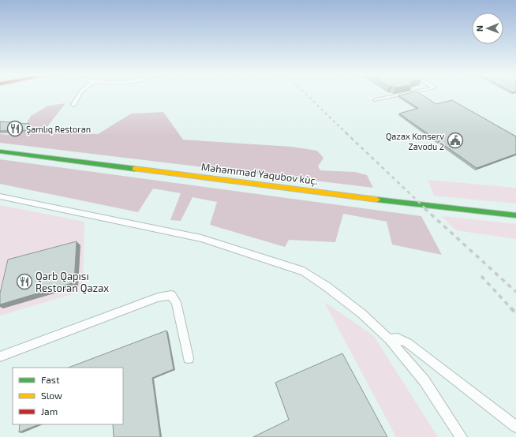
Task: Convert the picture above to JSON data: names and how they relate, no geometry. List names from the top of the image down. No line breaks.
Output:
{"streets":{"main road":["Məhəmməd Yaqubov küç."]},"places":{"restaurant":["Şamlıq Restoran","Qərb Qapısı Restoran Qazax"],"public building":["Qazax Konserv Zavodu 2"]},"legend":["Fast","Slow","Jam"],"north":"left"}
